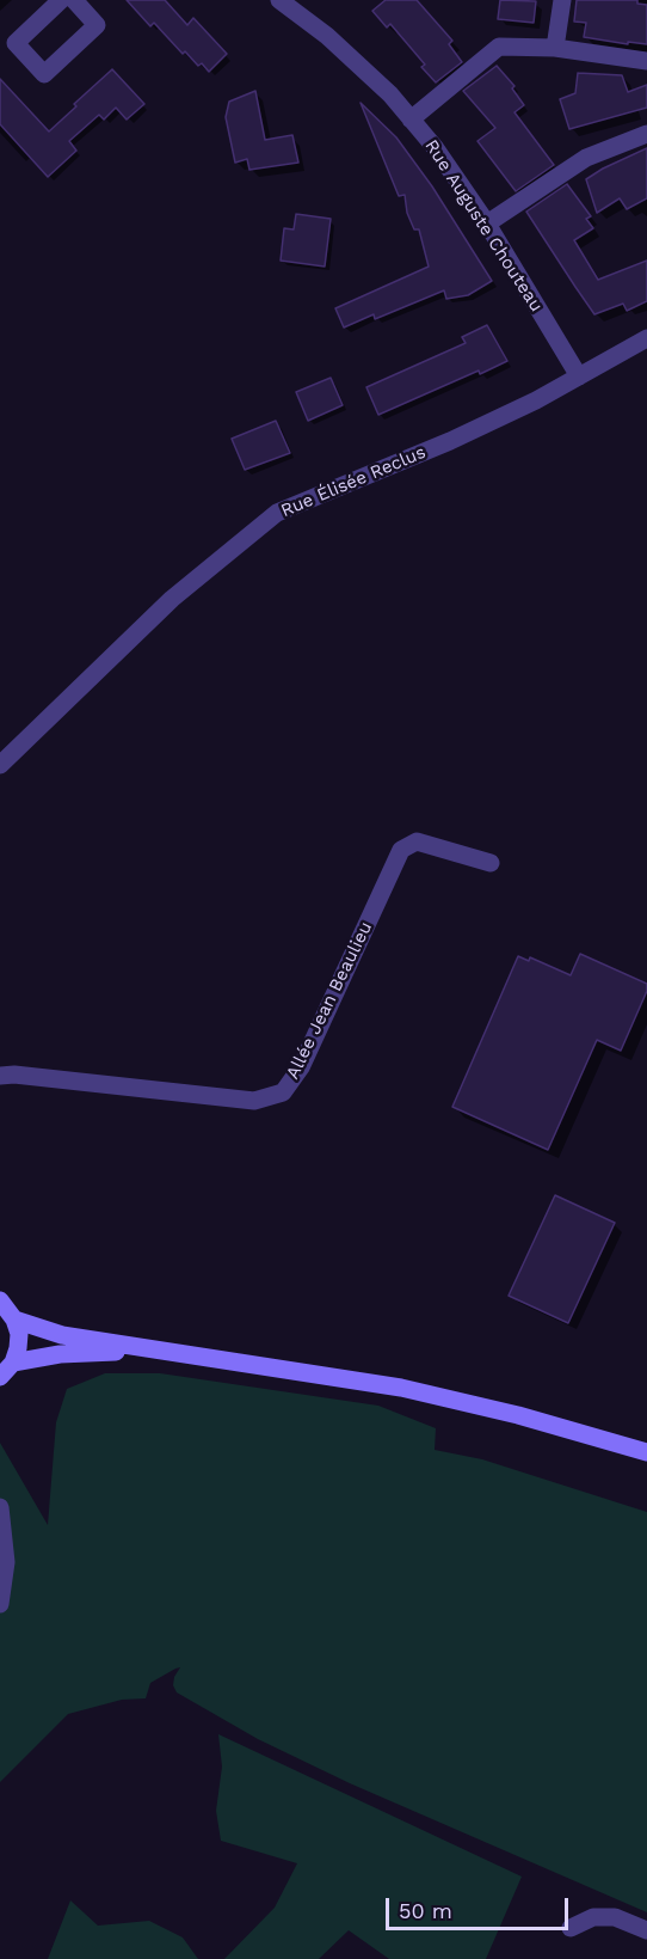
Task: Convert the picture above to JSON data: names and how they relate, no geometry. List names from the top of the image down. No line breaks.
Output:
{"streets":{"street":["Rue Auguste Chouteau","Rue Élisée Reclus","Allée Jean Beaulieu"]},"crossings":[["Rue Auguste Chouteau","Rue Élisée Reclus"]],"scale_bar":"50 m"}
